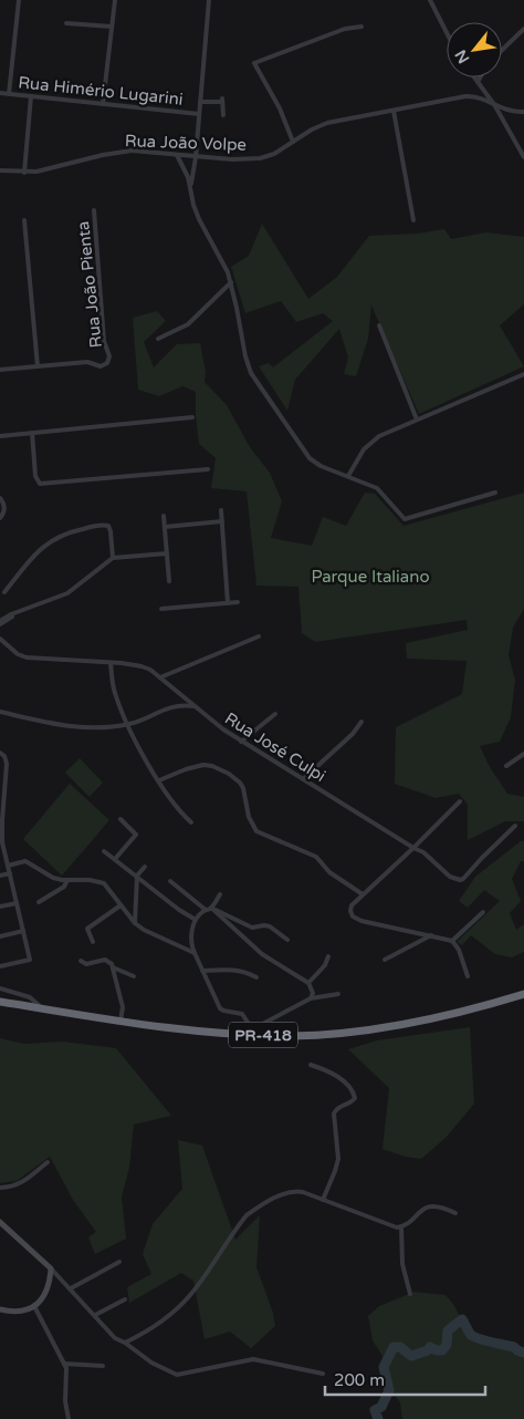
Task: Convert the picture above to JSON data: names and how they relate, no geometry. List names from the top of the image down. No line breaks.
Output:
{"streets":{"highway":["PR-418"],"street":["Rua Himério Lugarini","Rua João Volpe","Rua João Pienta","Rua José Culpi"]},"parks":["Parque Italiano"],"scale_bar":"200 m","north":"bottom left"}
